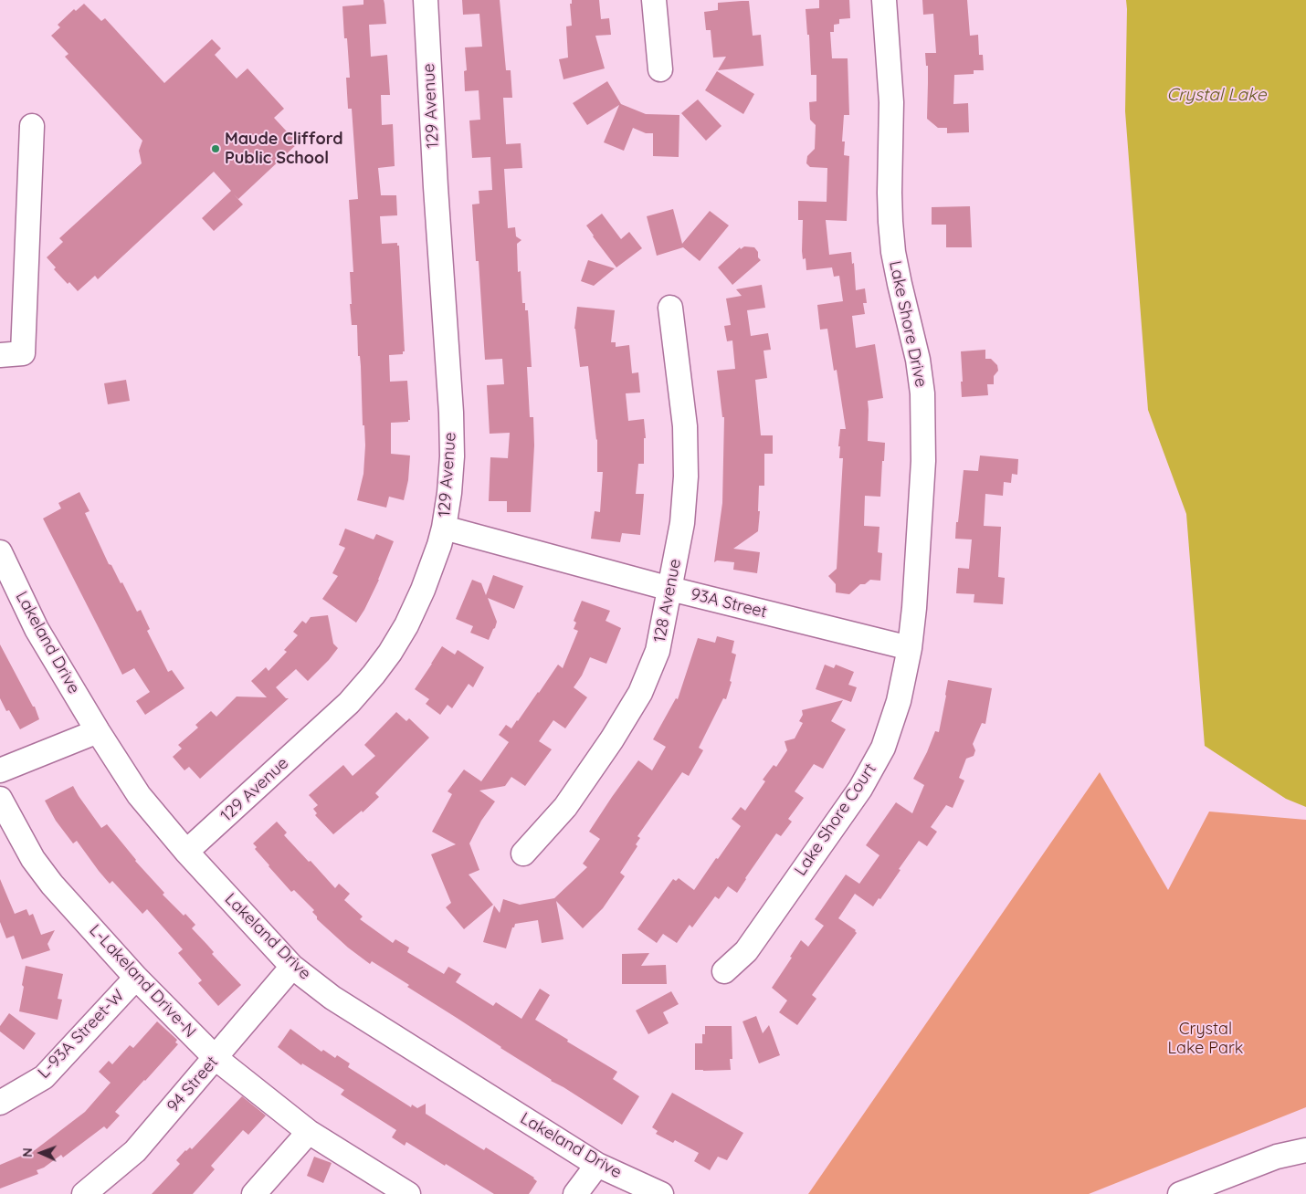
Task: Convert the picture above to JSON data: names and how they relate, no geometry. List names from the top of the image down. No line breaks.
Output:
{"streets":{"street":["129 Avenue","Lake Shore Drive","128 Avenue","93A Street","Lakeland Drive","Lake Shore Court","L-Lakeland Drive-N","L-93A Street-W","94 Street"]},"crossings":[["129 Avenue","93A Street"],["129 Avenue","Lakeland Drive"],["Lake Shore Drive","93A Street"],["Lake Shore Drive","Lake Shore Court"],["128 Avenue","93A Street"],["93A Street","Lake Shore Court"],["Lakeland Drive","94 Street"],["L-Lakeland Drive-N","L-93A Street-W"],["L-Lakeland Drive-N","94 Street"]],"water":["Crystal Lake"],"parks":["Crystal Lake Park"],"places":["Maude Clifford Public School"],"north":"left"}
